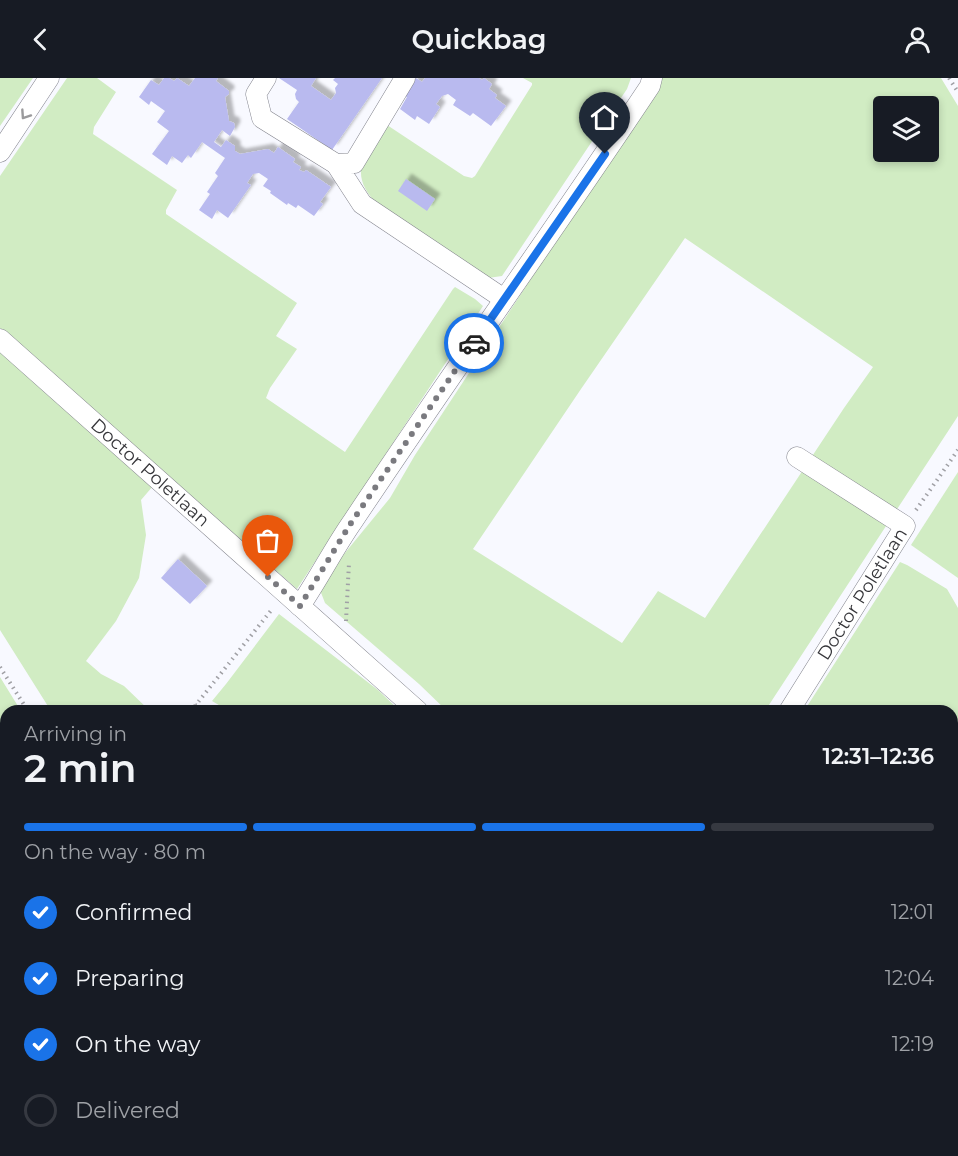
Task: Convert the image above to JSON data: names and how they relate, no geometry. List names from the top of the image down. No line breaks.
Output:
{"streets":{"street":["Doctor Poletlaan"]},"page":{"header":"Quickbag","heading":["2 min","Arriving in","12:31–12:36"],"bar":"On the way · 80 m","list":[["Confirmed","12:01"],["Preparing","12:04"],["On the way","12:19"],"Delivered"]}}
